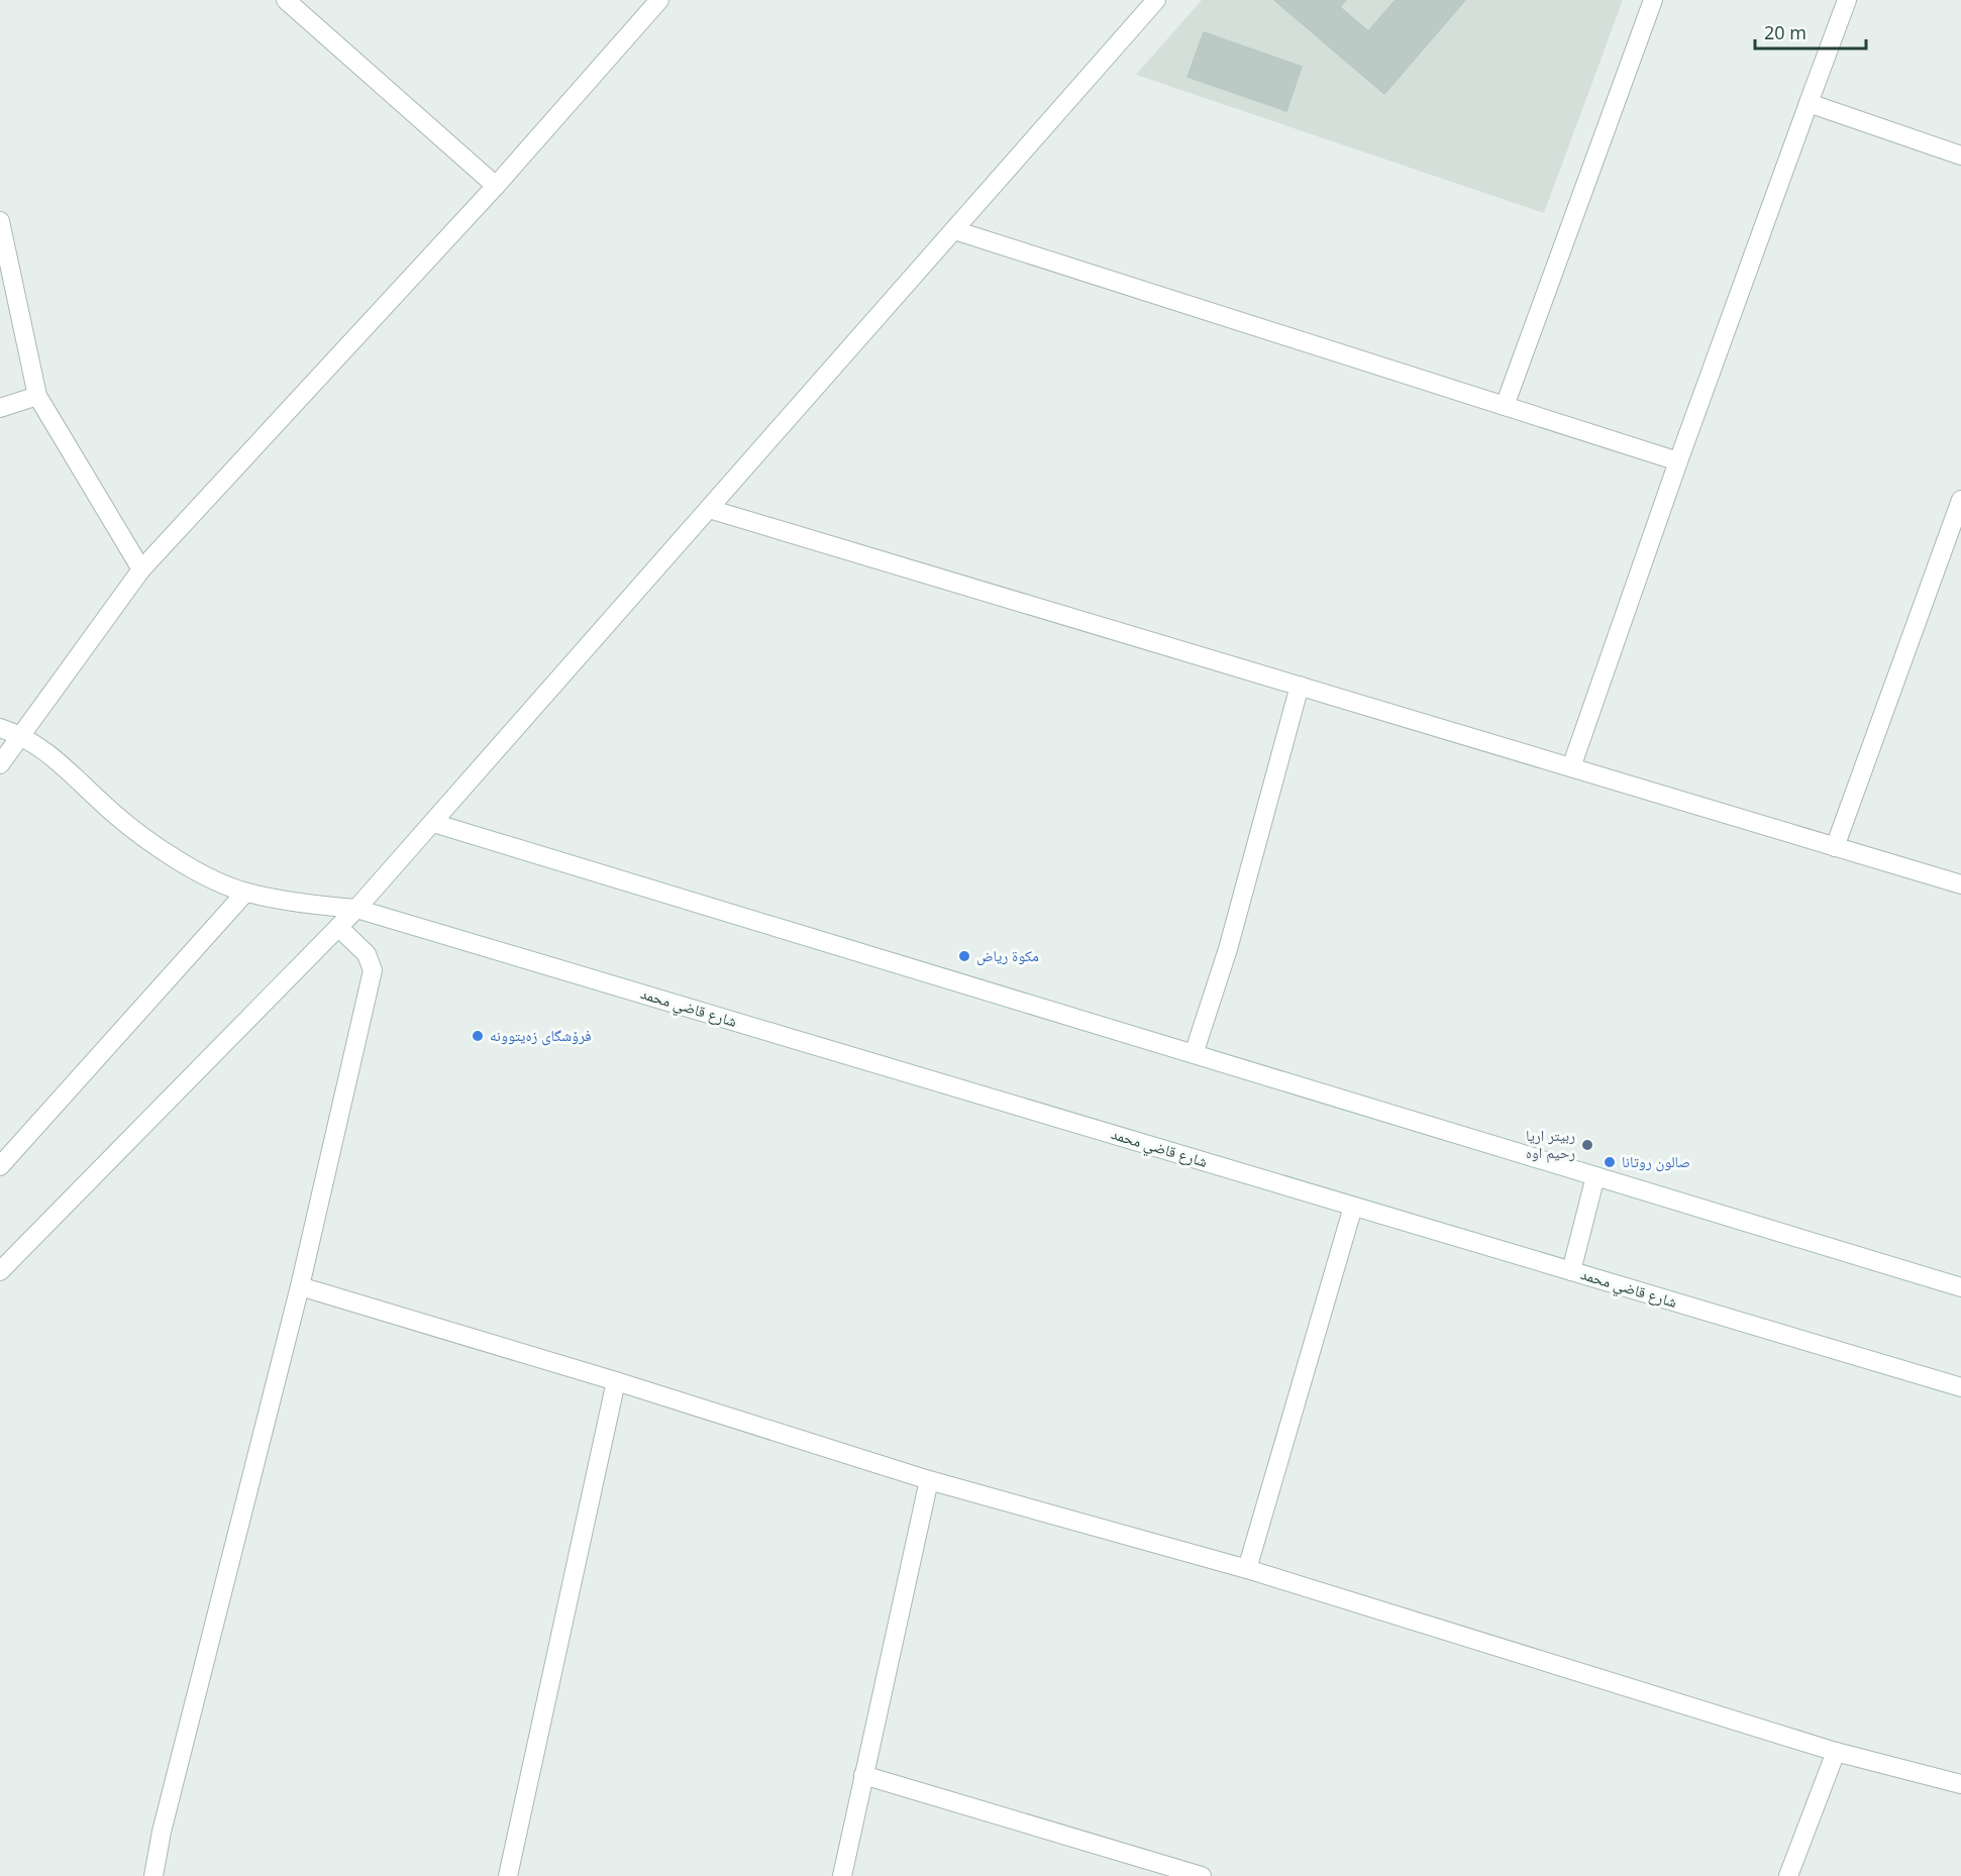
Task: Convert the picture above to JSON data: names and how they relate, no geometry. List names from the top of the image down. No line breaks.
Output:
{"streets":{"street":["شارع قاضي محمد"]},"places":["مكوة رياض","فرۆشگای زەیتوونە","ربيتر اريا رحيم اوه","صالون روتانا"],"scale_bar":"20 m"}
